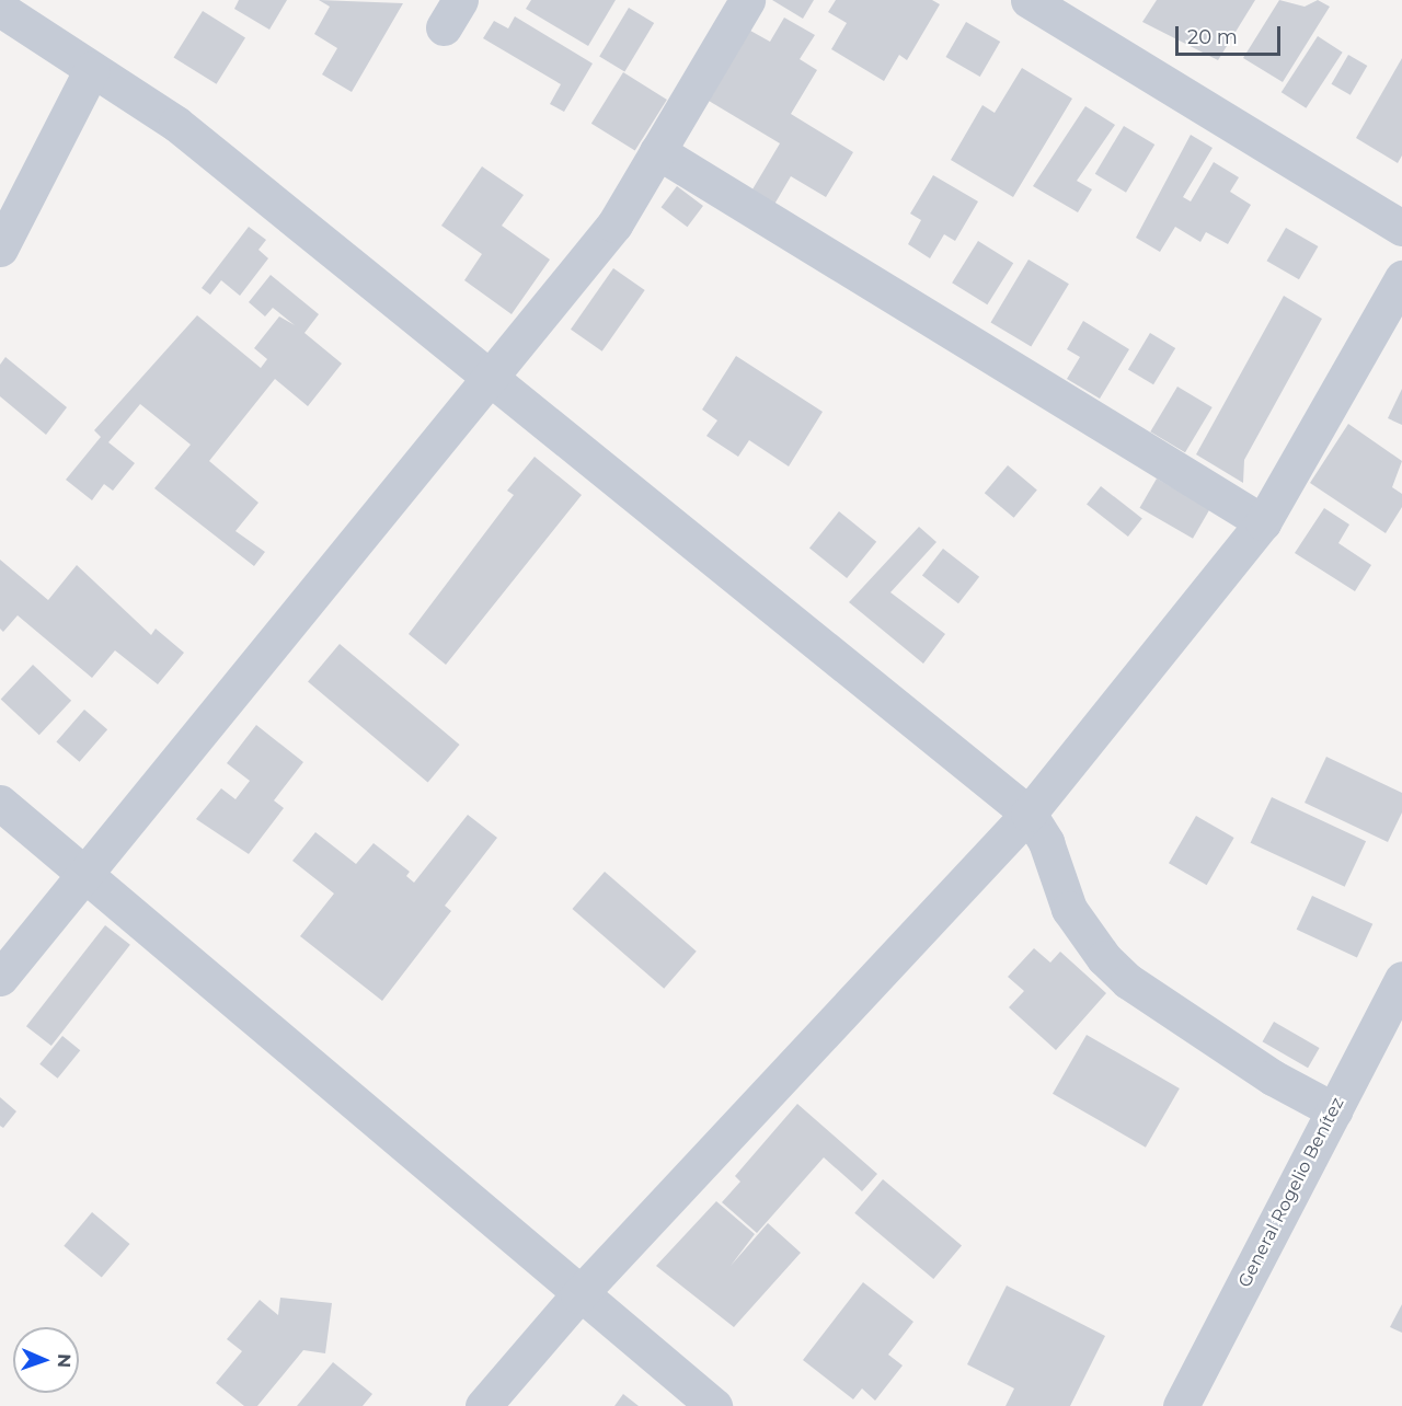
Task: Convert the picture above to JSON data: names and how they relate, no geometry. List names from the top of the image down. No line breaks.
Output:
{"streets":{"street":["General Rogelio Benítez"]},"scale_bar":"20 m","north":"right"}
